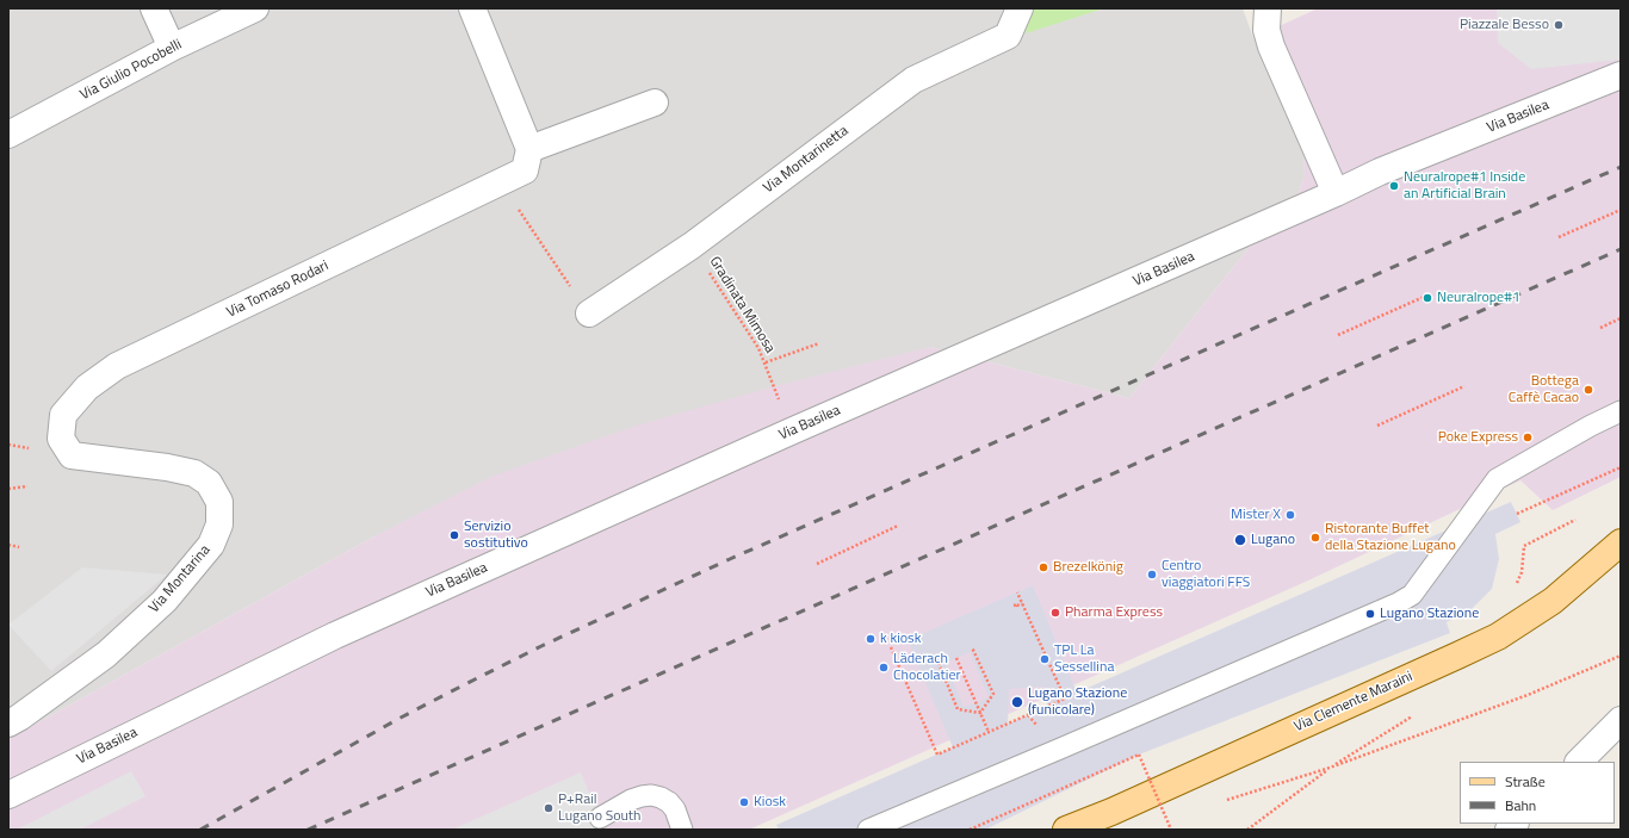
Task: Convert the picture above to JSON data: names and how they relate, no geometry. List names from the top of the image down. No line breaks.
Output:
{"streets":{"main road":["Via Clemente Maraini"],"street":["Via Giulio Pocobelli","Via Basilea","Via Montarinetta","Via Tomaso Rodari","Via Montarina"],"path":["Gradinata Mimosa"]},"crossings":[["Via Basilea","Gradinata Mimosa"],["Via Montarinetta","Gradinata Mimosa"],["Via Tomaso Rodari","Via Montarina"]],"places":["Piazzale Besso","Neuralrope#1 Inside an Artificial Brain","Neuralrope#1","Bottega Caffè Cacao","Poke Express","Mister X","Servizio sostitutivo","Ristorante Buffet della Stazione Lugano","Lugano","Brezelkönig","Centro viaggiatori FFS","Pharma Express","Lugano Stazione","k kiosk","TPL La Sessellina","Läderach Chocolatier","Lugano Stazione (funicolare)","Kiosk","P+Rail Lugano South"],"legend":["Straße","Bahn"]}
